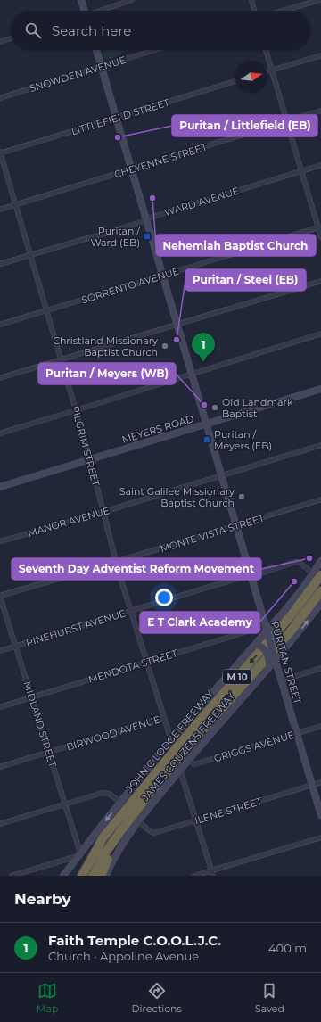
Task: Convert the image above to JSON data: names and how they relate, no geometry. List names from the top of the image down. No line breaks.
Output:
{"streets":{"highway":["M 10","JOHN C LODGE FREEWAY"],"street":["SNOWDEN AVENUE","LITTLEFIELD STREET","CHEYENNE STREET","WARD AVENUE","SORRENTO AVENUE","MEYERS ROAD","PILGRIM STREET","MANOR AVENUE","MONTE VISTA STREET","PINEHURST AVENUE","PURITAN STREET","MENDOTA STREET","MIDLAND STREET","BIRWOOD AVENUE","JAMES COUZENS FREEWAY","GRIGGS AVENUE","ILENE STREET"]},"crossings":[["SNOWDEN AVENUE","PURITAN STREET"],["LITTLEFIELD STREET","PILGRIM STREET"],["LITTLEFIELD STREET","PURITAN STREET"],["CHEYENNE STREET","PILGRIM STREET"],["CHEYENNE STREET","PURITAN STREET"],["WARD AVENUE","PILGRIM STREET"],["WARD AVENUE","PURITAN STREET"],["SORRENTO AVENUE","PILGRIM STREET"],["SORRENTO AVENUE","PURITAN STREET"],["MEYERS ROAD","PILGRIM STREET"],["MEYERS ROAD","PURITAN STREET"],["PILGRIM STREET","MANOR AVENUE"],["PILGRIM STREET","MONTE VISTA STREET"],["PILGRIM STREET","PINEHURST AVENUE"],["PILGRIM STREET","MENDOTA STREET"],["PILGRIM STREET","BIRWOOD AVENUE"],["PILGRIM STREET","JAMES COUZENS FREEWAY"],["MANOR AVENUE","PURITAN STREET"],["MONTE VISTA STREET","PURITAN STREET"],["MONTE VISTA STREET","MIDLAND STREET"],["PINEHURST AVENUE","PURITAN STREET"],["PINEHURST AVENUE","MIDLAND STREET"],["PINEHURST AVENUE","JOHN C LODGE FREEWAY"],["PINEHURST AVENUE","JAMES COUZENS FREEWAY"],["PURITAN STREET","MENDOTA STREET"],["PURITAN STREET","JAMES COUZENS FREEWAY"],["PURITAN STREET","GRIGGS AVENUE"],["PURITAN STREET","ILENE STREET"],["MENDOTA STREET","MIDLAND STREET"],["MENDOTA STREET","JAMES COUZENS FREEWAY"],["MIDLAND STREET","BIRWOOD AVENUE"],["MIDLAND STREET","JAMES COUZENS FREEWAY"],["JOHN C LODGE FREEWAY","JAMES COUZENS FREEWAY"],["JAMES COUZENS FREEWAY","GRIGGS AVENUE"],["JAMES COUZENS FREEWAY","ILENE STREET"]],"places":{"other":["Puritan / Littlefield (EB)","Nehemiah Baptist Church","Puritan / Steel (EB)","Christland Missionary Baptist Church","Puritan / Meyers (WB)","Old Landmark Baptist","Saint Galilee Missionary Baptist Church","Seventh Day Adventist Reform Movement","E T Clark Academy"],"transit":["Puritan / Ward (EB)","Puritan / Meyers (EB)"]},"north":"right","page":{"search":"Search here","pins":"1","heading":"Nearby","list":[{"mark":"1","name":"Faith Temple C.O.O.L.J.C.","note":"Church · Appoline Avenue","value":"400 m"}],"nav":["Map","Directions","Saved"]}}
